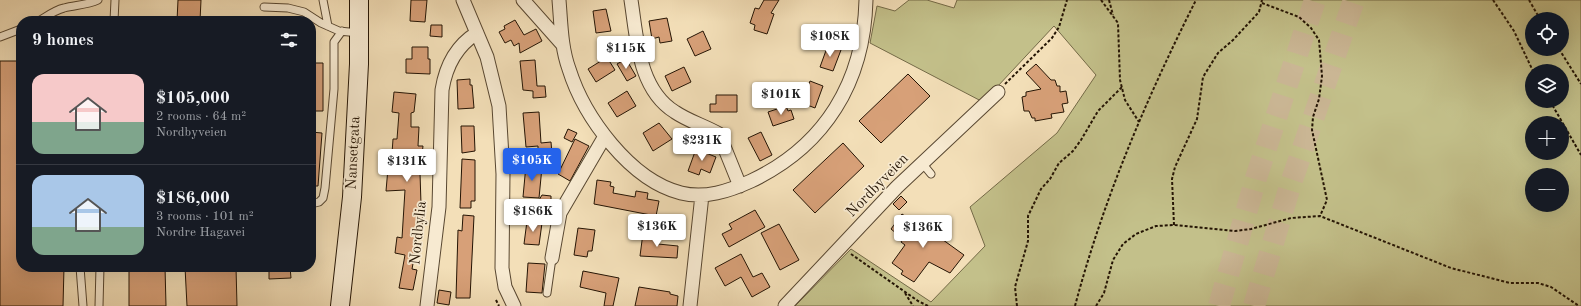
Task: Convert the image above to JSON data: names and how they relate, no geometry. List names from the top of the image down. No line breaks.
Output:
{"streets":{"main road":["Nansetgata"],"street":["Nordbyveien","Nordbylia"]},"page":{"map_buttons":["+","−"],"heading":"9 homes","price":["$108K","$115K","$101K","$231K","$105K","$131K","$186K","$136K","$136K"],"list":[{"name":"$105,000","note":"2 rooms · 64 m² · Nordbyveien"},{"name":"$186,000","note":"3 rooms · 101 m² · Nordre Hagavei"}]}}
